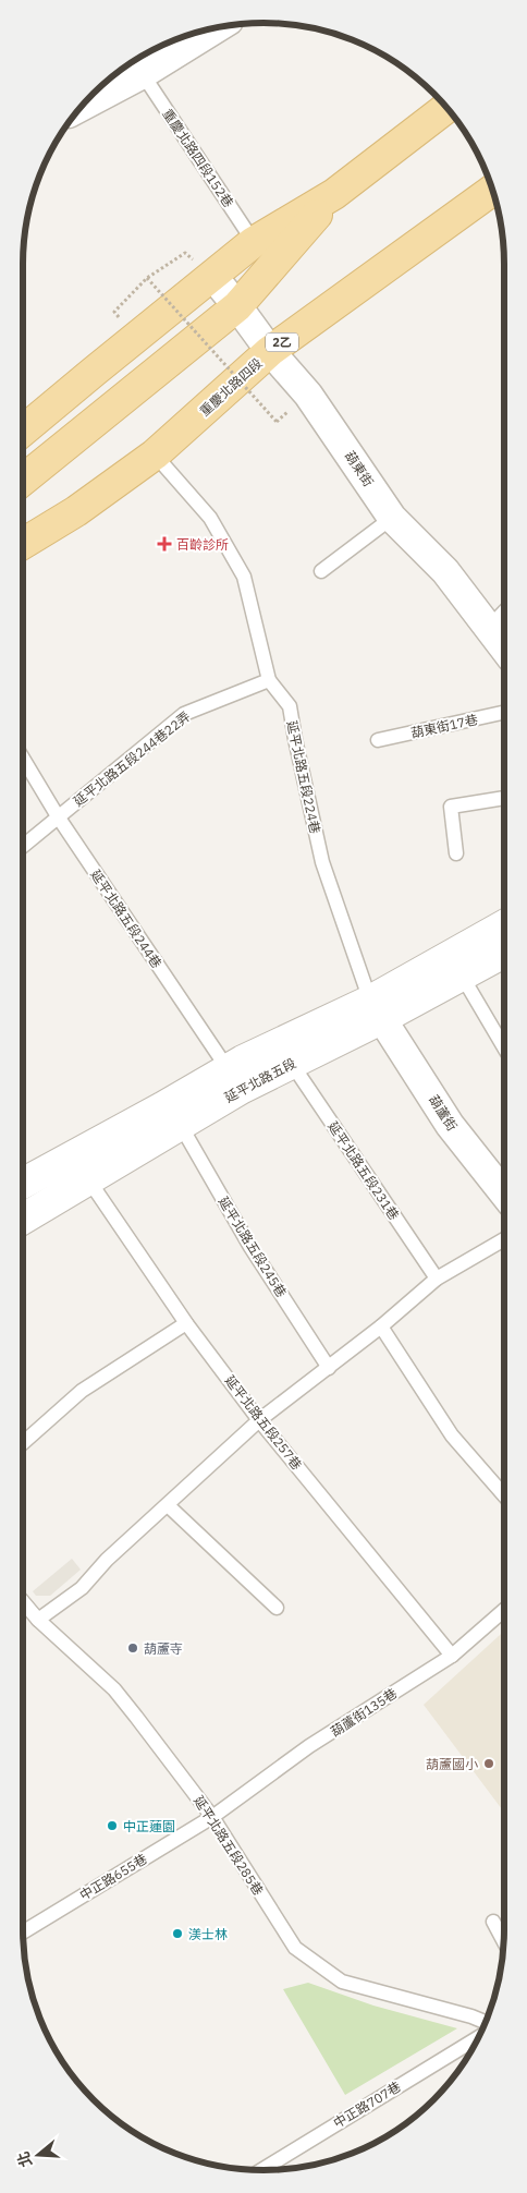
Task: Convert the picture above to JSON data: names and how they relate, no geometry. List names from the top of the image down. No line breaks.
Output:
{"streets":{"main road":["2乙","重慶北路四段"],"street":["葫東街","延平北路五段","葫蘆街"],"lane":["重慶北路四段152巷","葫東街17巷","延平北路五段244巷22弄","延平北路五段224巷","延平北路五段244巷","延平北路五段231巷","延平北路五段245巷","延平北路五段257巷","葫蘆街135巷","延平北路五段285巷","中正路655巷","中正路707巷"]},"crossings":[["重慶北路四段","葫東街"],["重慶北路四段","延平北路五段224巷"],["延平北路五段244巷22弄","延平北路五段224巷"],["延平北路五段244巷22弄","延平北路五段244巷"],["延平北路五段224巷","延平北路五段"],["延平北路五段224巷","葫蘆街"],["延平北路五段244巷","延平北路五段"],["延平北路五段","葫蘆街"],["延平北路五段","延平北路五段231巷"],["延平北路五段","延平北路五段245巷"],["延平北路五段","延平北路五段257巷"],["延平北路五段257巷","葫蘆街135巷"],["葫蘆街135巷","延平北路五段285巷"],["葫蘆街135巷","中正路655巷"],["延平北路五段285巷","中正路655巷"]],"places":{"health":["百齡診所"],"other":["葫蘆寺","葫蘆國小","中正蓮園","渼士林"]},"north":"left"}
